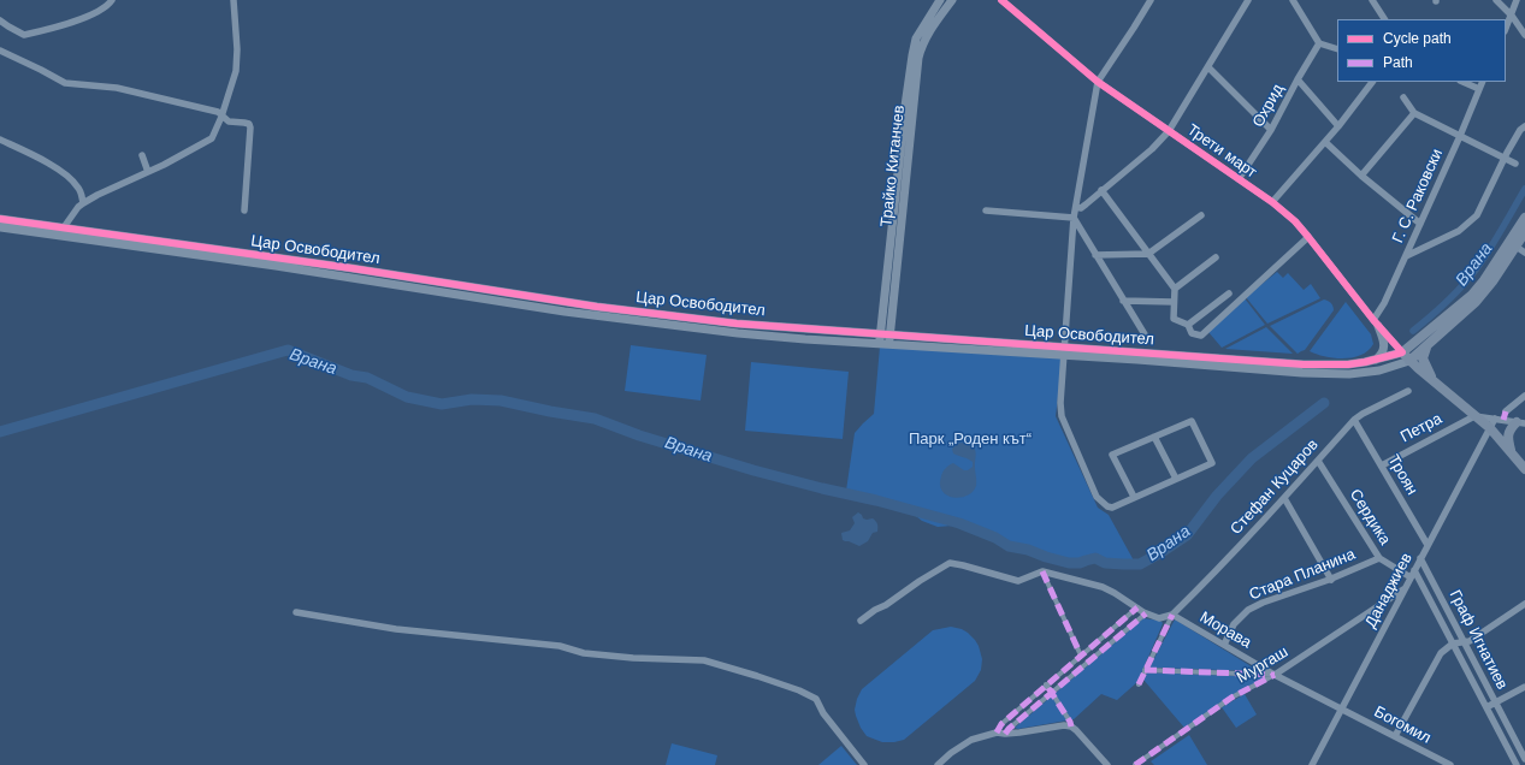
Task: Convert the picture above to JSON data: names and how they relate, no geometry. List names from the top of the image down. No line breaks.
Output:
{"streets":{"street":["Охрид","Трети март","Трайко Китанчев","Г. С. Раковски","Цар Освободител","Петра","Троян","Стефан Куцаров","Сердика","Стара Планина","Данаджиев","Морава","Граф Игнатиев","Мургаш","Богомил"]},"crossings":[["Охрид","Трети март"],["Трети март","Г. С. Раковски"],["Трети март","Цар Освободител"],["Трайко Китанчев","Цар Освободител"],["Петра","Троян"],["Троян","Стефан Куцаров"],["Троян","Данаджиев"],["Стефан Куцаров","Сердика"],["Стефан Куцаров","Морава"],["Сердика","Стара Планина"],["Сердика","Данаджиев"],["Сердика","Граф Игнатиев"],["Стара Планина","Морава"],["Данаджиев","Морава"],["Данаджиев","Граф Игнатиев"],["Данаджиев","Мургаш"],["Данаджиев","Богомил"],["Морава","Мургаш"],["Морава","Богомил"]],"water":["Врана"],"parks":["Парк „Роден кът“"],"legend":["Cycle path","Path"]}
